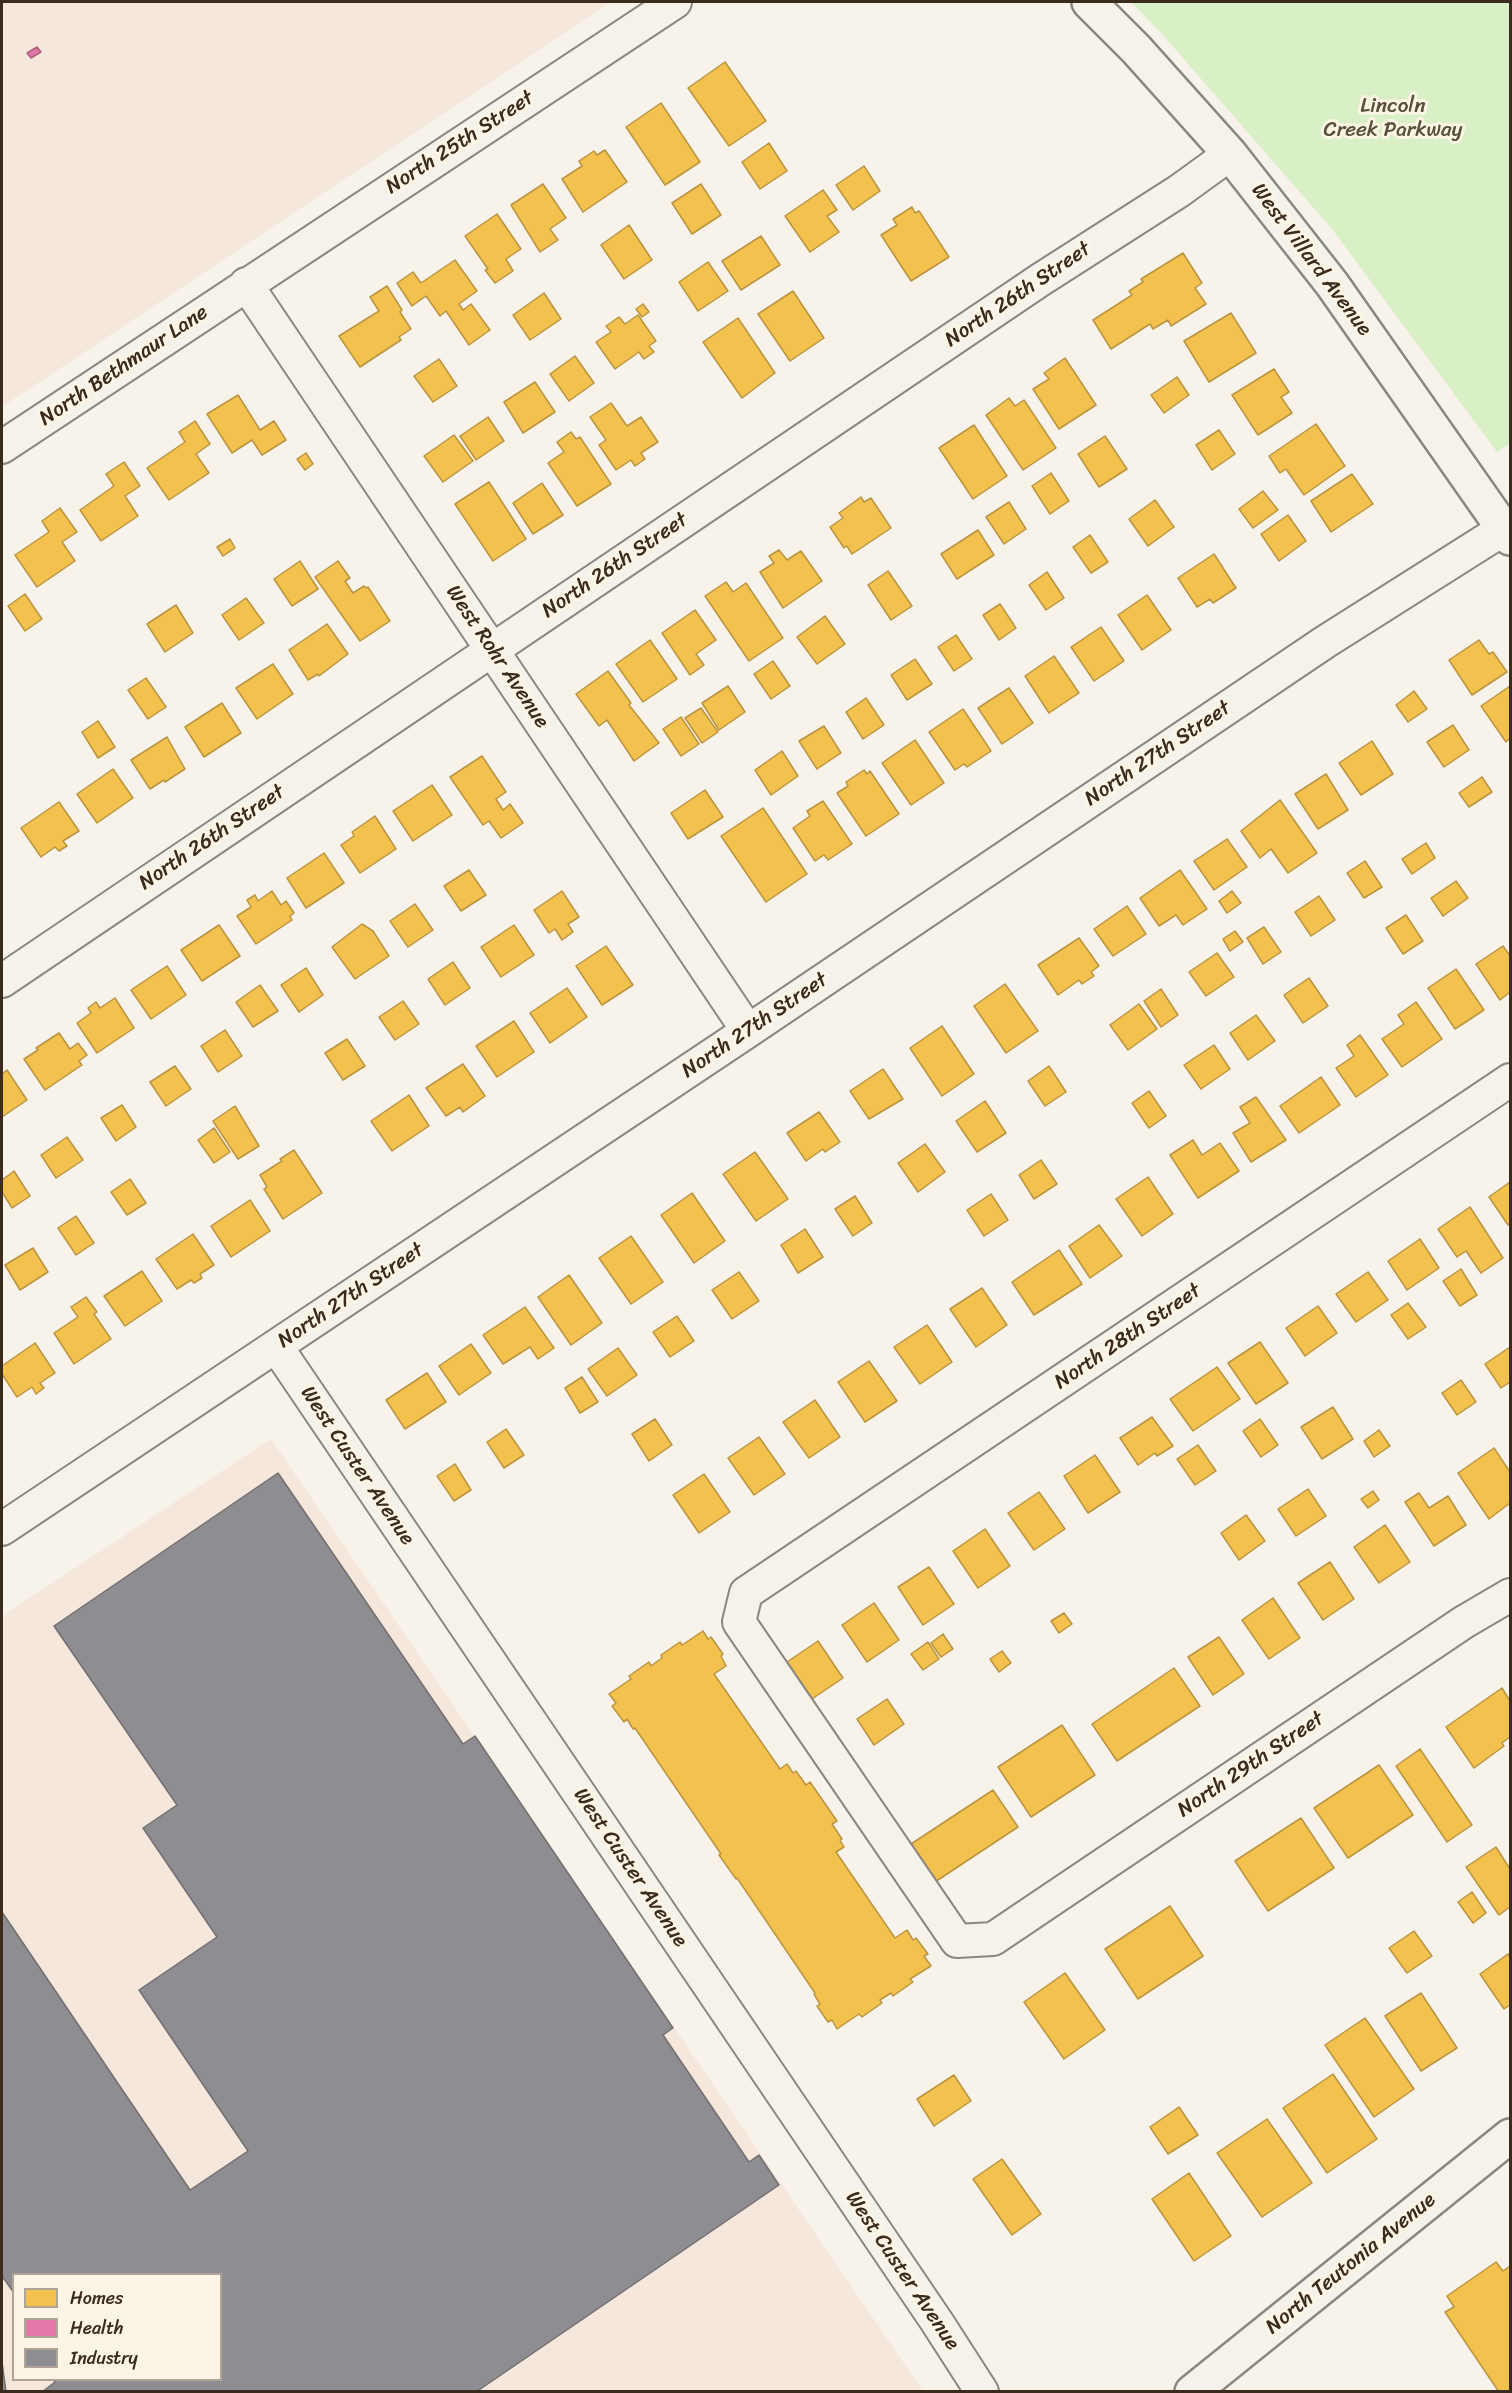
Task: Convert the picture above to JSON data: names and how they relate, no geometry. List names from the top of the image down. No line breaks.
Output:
{"streets":{"street":["North 25th Street","West Villard Avenue","North 26th Street","North Bethmaur Lane","West Rohr Avenue","North 27th Street","North 28th Street","West Custer Avenue","North 29th Street","North Teutonia Avenue"]},"crossings":[["North 25th Street","North Bethmaur Lane"],["North 25th Street","West Rohr Avenue"],["West Villard Avenue","North 26th Street"],["West Villard Avenue","North 27th Street"],["North 26th Street","West Rohr Avenue"],["North Bethmaur Lane","West Rohr Avenue"],["West Rohr Avenue","North 27th Street"],["North 27th Street","West Custer Avenue"],["North 28th Street","North 29th Street"]],"parks":["Lincoln Creek Parkway"],"legend":["Homes","Health","Industry"]}
